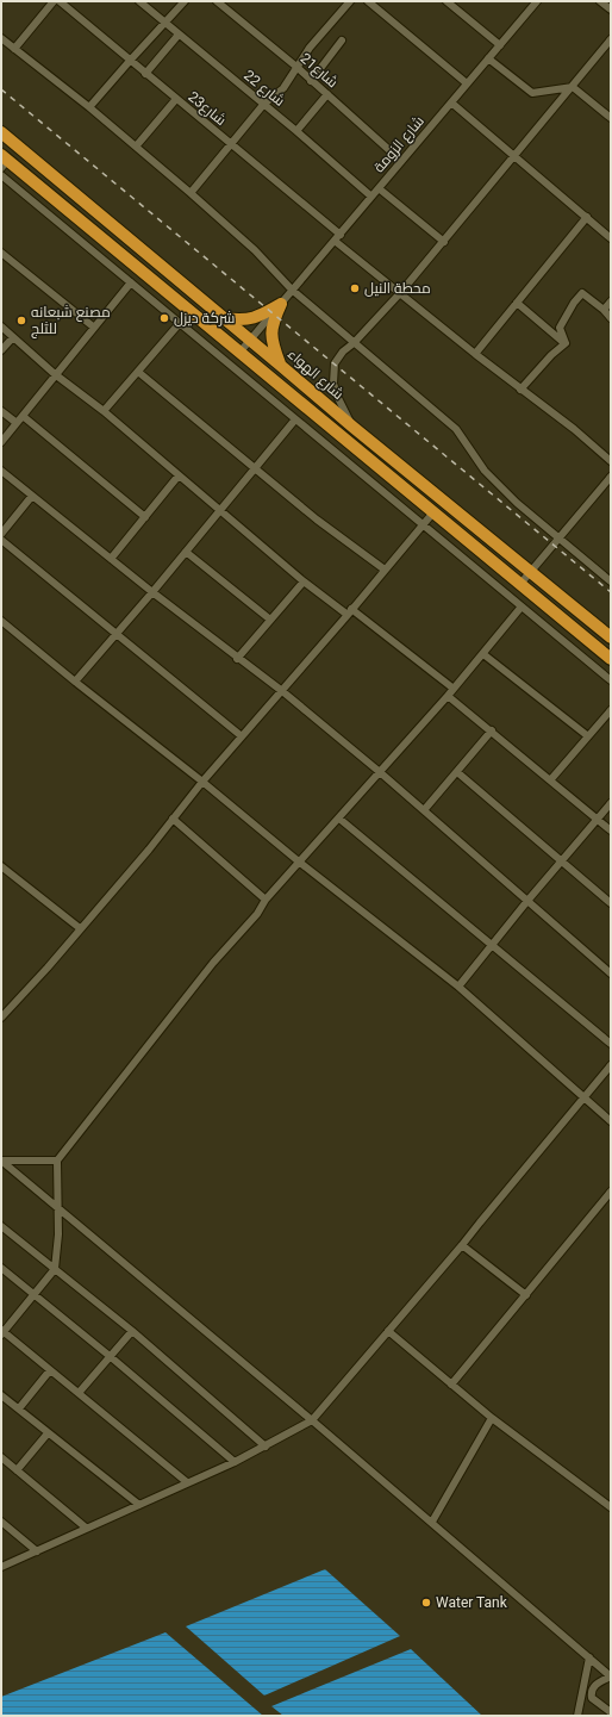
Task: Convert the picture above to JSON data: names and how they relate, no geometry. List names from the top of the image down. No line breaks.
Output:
{"streets":{"highway":["شارع الهواء"],"street":["شارع21","شارع 22","شارع23","شارع الزومة"]},"crossings":[["شارع21","شارع الزومة"],["شارع 22","شارع الزومة"],["شارع23","شارع الزومة"],["شارع الزومة","شارع الهواء"]],"places":["محطة النيل","شركة ديزل","مصنع شبعانه للثلج","Water Tank"]}
